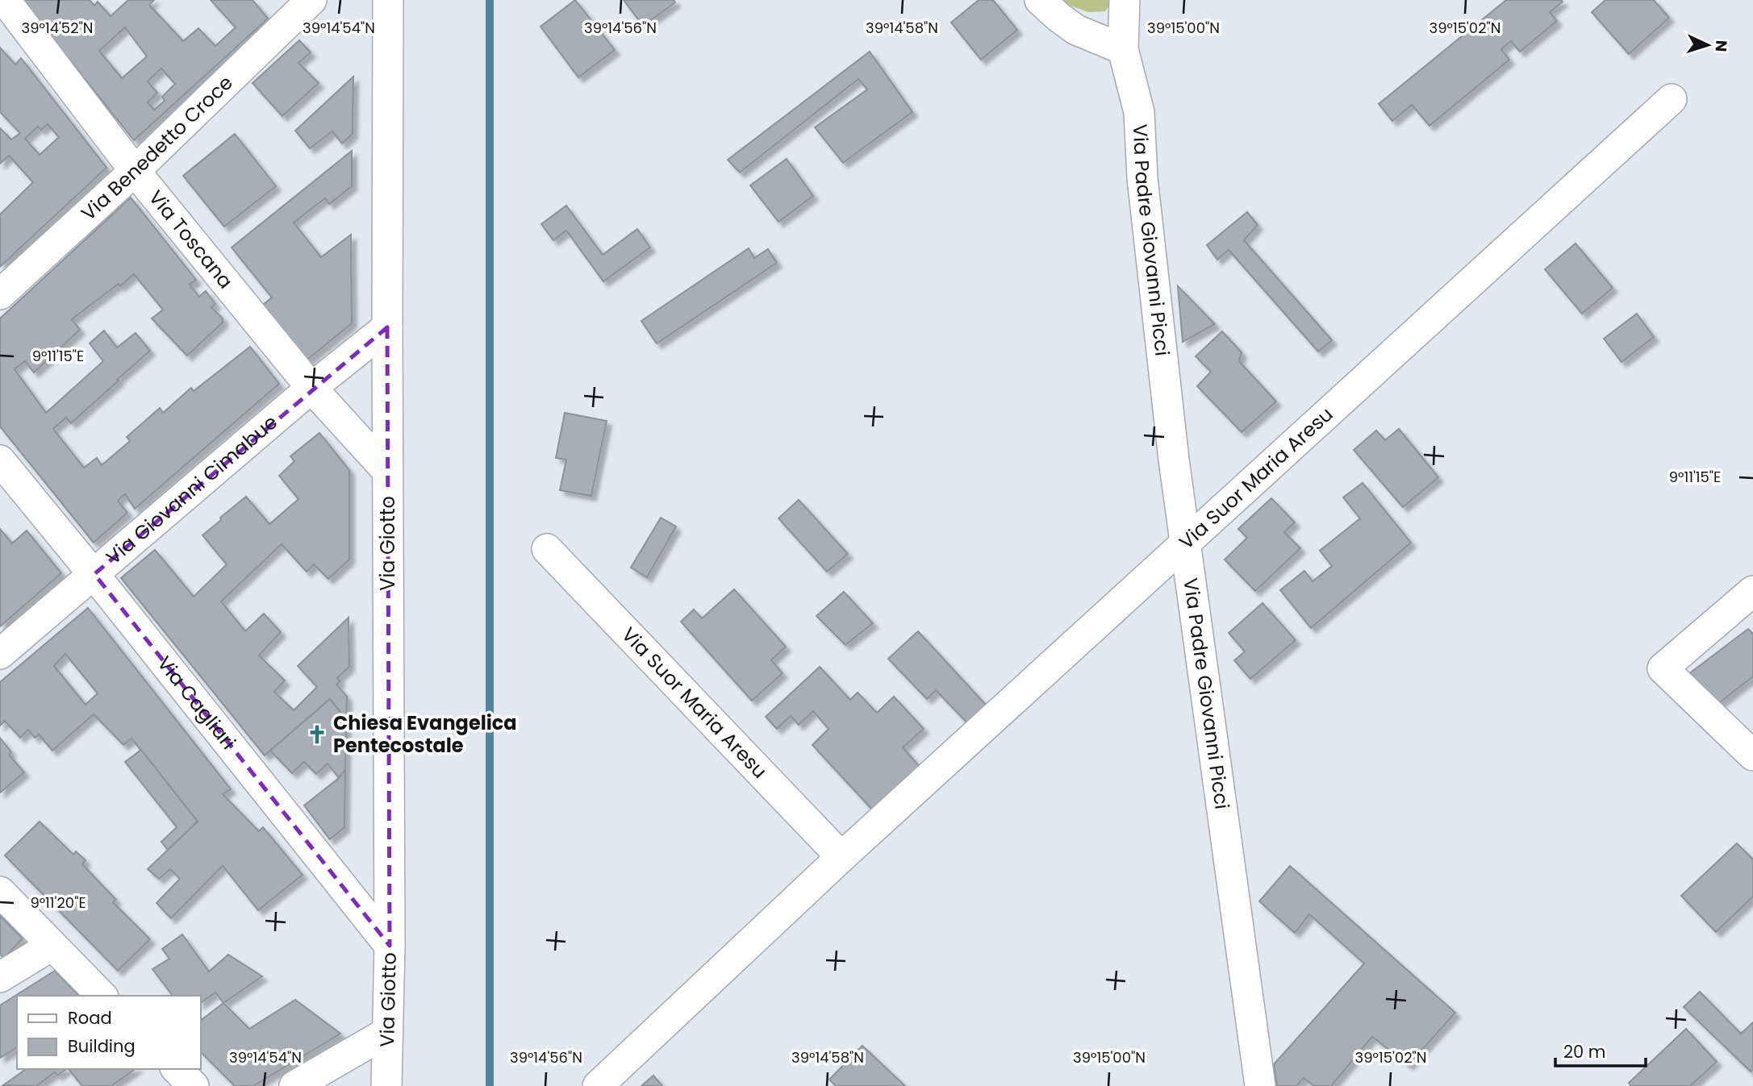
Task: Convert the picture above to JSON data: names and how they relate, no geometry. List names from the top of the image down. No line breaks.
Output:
{"streets":{"street":["Via Benedetto Croce","Via Toscana","Via Padre Giovanni Picci","Via Suor Maria Aresu","Via Giovanni Cimabue","Via Giotto","Via Cagliari"]},"crossings":[["Via Benedetto Croce","Via Toscana"],["Via Toscana","Via Giovanni Cimabue"],["Via Toscana","Via Giotto"],["Via Padre Giovanni Picci","Via Suor Maria Aresu"],["Via Giovanni Cimabue","Via Giotto"],["Via Giovanni Cimabue","Via Cagliari"],["Via Giotto","Via Cagliari"]],"places":{"church":["Chiesa Evangelica Pentecostale"]},"legend":["Road","Building"],"scale_bar":"20 m","north":"right","coordinates":["39°14'52\"N","39°14'54\"N","39°14'56\"N","39°14'58\"N","39°15'00\"N","39°15'02\"N","9°11'15\"E","9°11'20\"E"]}
